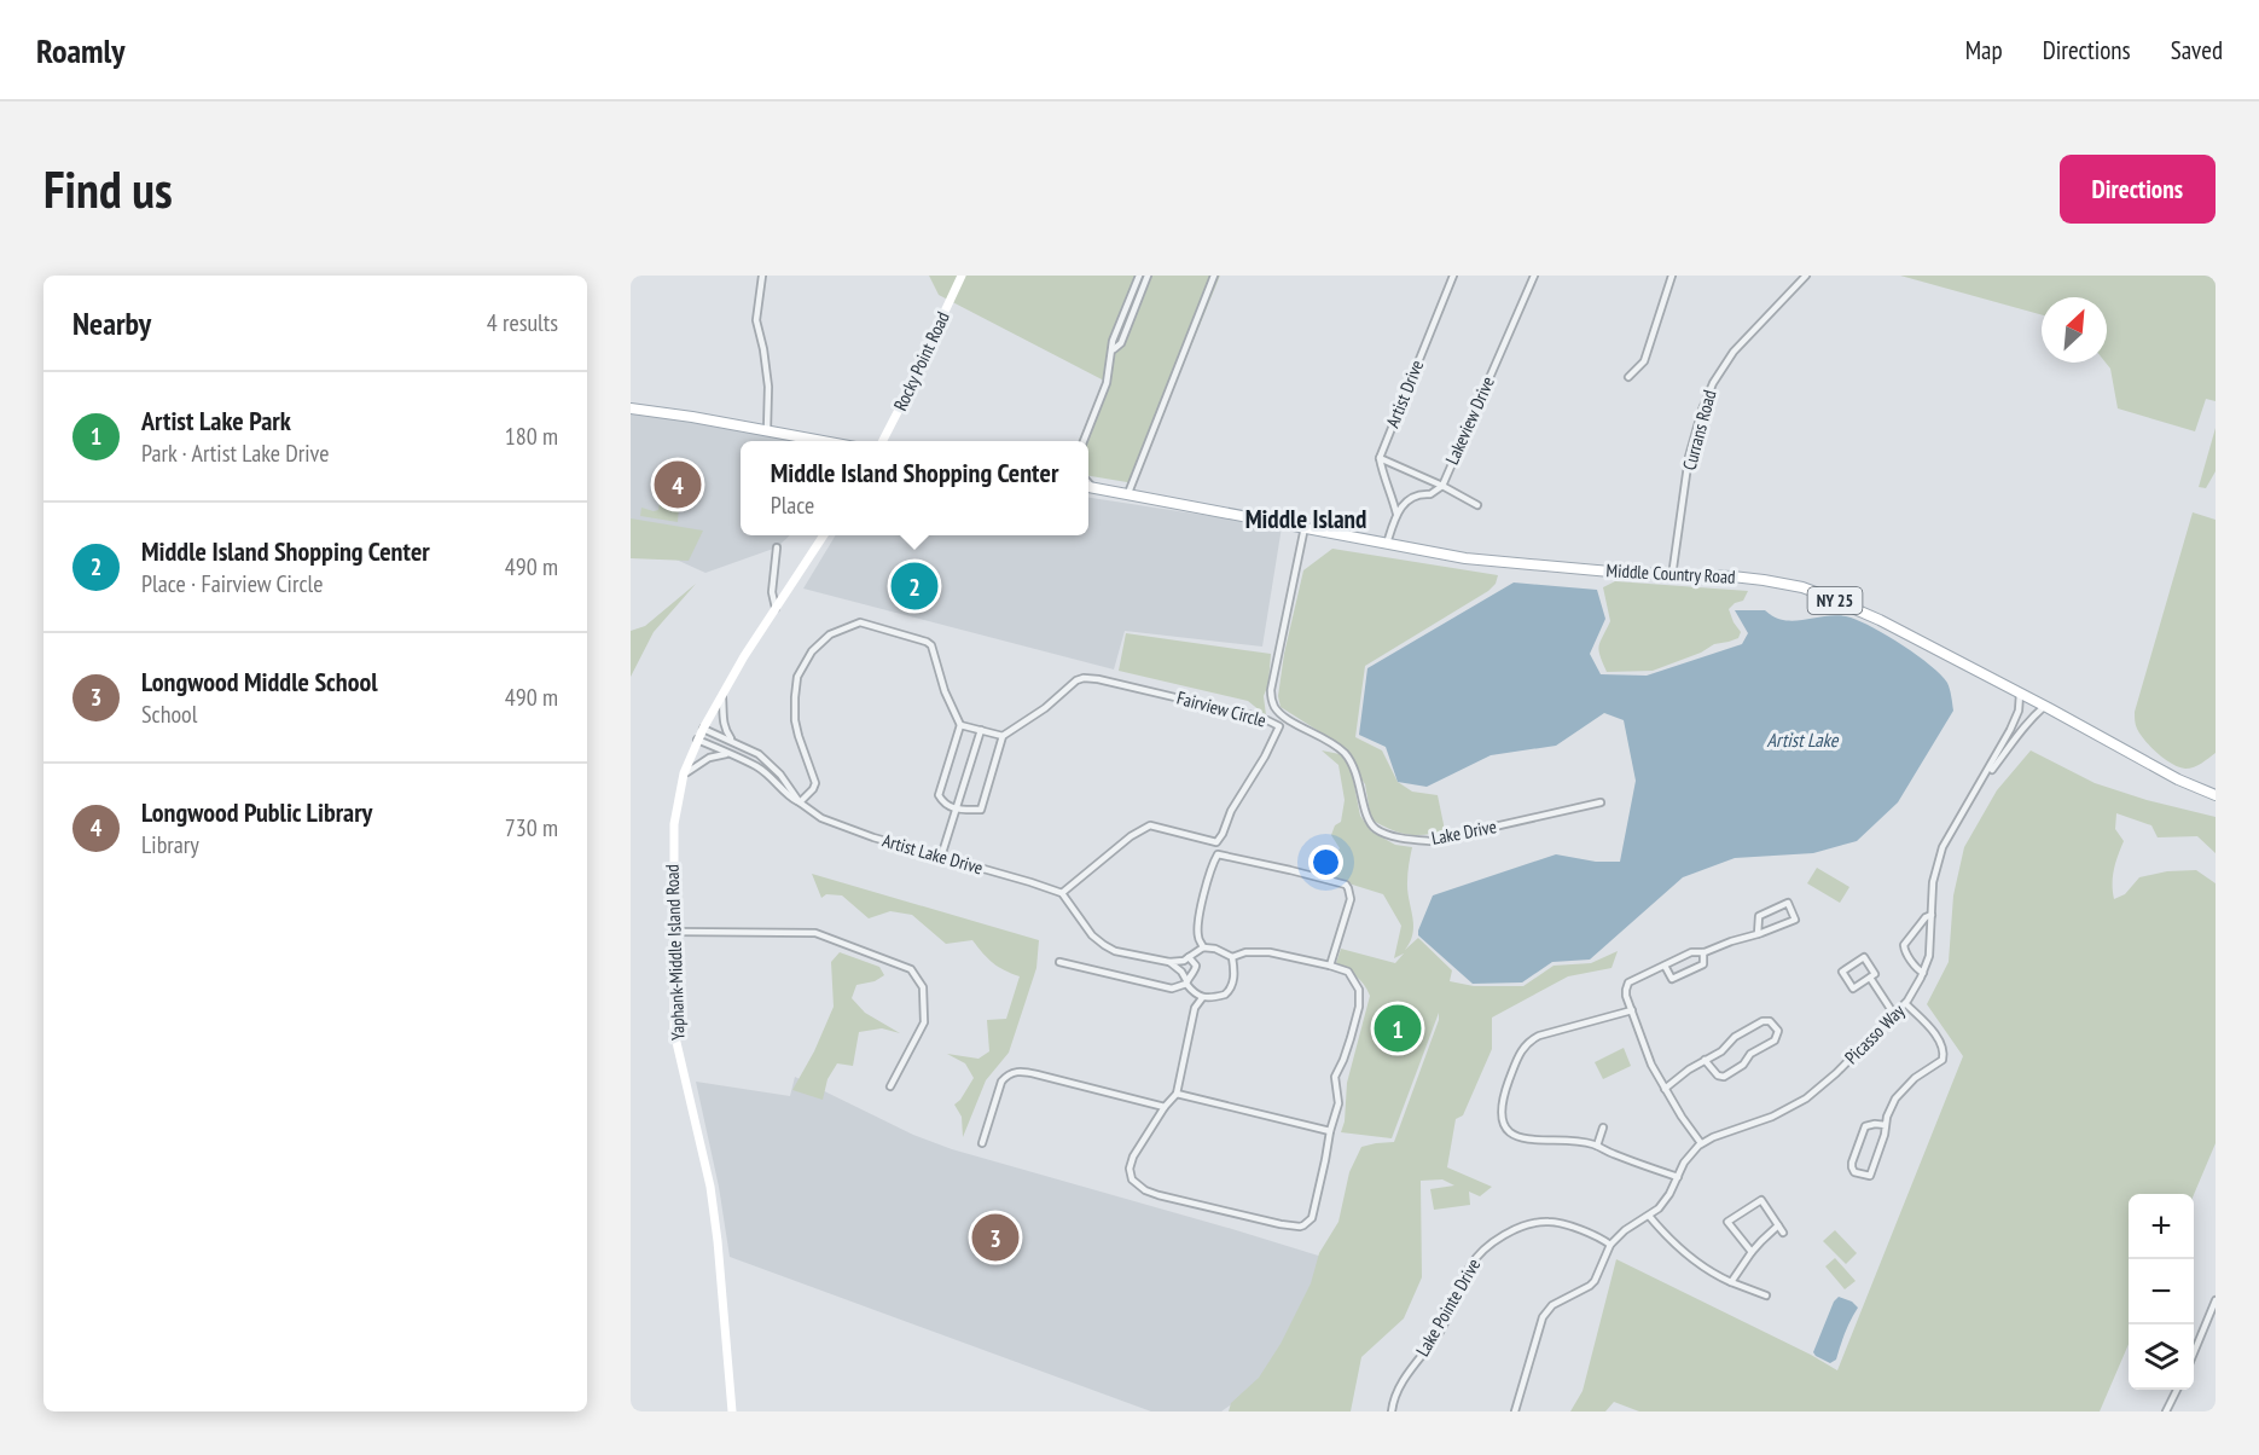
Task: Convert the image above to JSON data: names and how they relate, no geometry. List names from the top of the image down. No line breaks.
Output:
{"streets":{"main road":["Rocky Point Road","Middle Country Road","NY 25","Yaphank-Middle Island Road"],"street":["Artist Drive","Lakeview Drive","Currans Road","Fairview Circle","Lake Drive","Artist Lake Drive","Picasso Way","Lake Pointe Drive"]},"crossings":[["Currans Road","Middle Country Road"],["Middle Country Road","Lake Drive"],["Middle Country Road","Picasso Way"],["Fairview Circle","Artist Lake Drive"],["Artist Lake Drive","Yaphank-Middle Island Road"]],"districts":["Middle Island"],"water":["Artist Lake"],"north":"top right","page":{"header":"Roamly","nav":["Map","Directions","Saved"],"buttons":"Directions","title":"Find us","heading":["Nearby","4 results"],"list":[{"mark":"1","name":"Artist Lake Park","note":"Park · Artist Lake Drive","value":"180 m"},{"mark":"2","name":"Middle Island Shopping Center","note":"Place · Fairview Circle","value":"490 m"},{"mark":"3","name":"Longwood Middle School","note":"School","value":"490 m"},{"mark":"4","name":"Longwood Public Library","note":"Library","value":"730 m"}],"popup":["Middle Island Shopping Center","Place"],"pins":["4","2","1","3"],"map_buttons":["+","−"]}}
